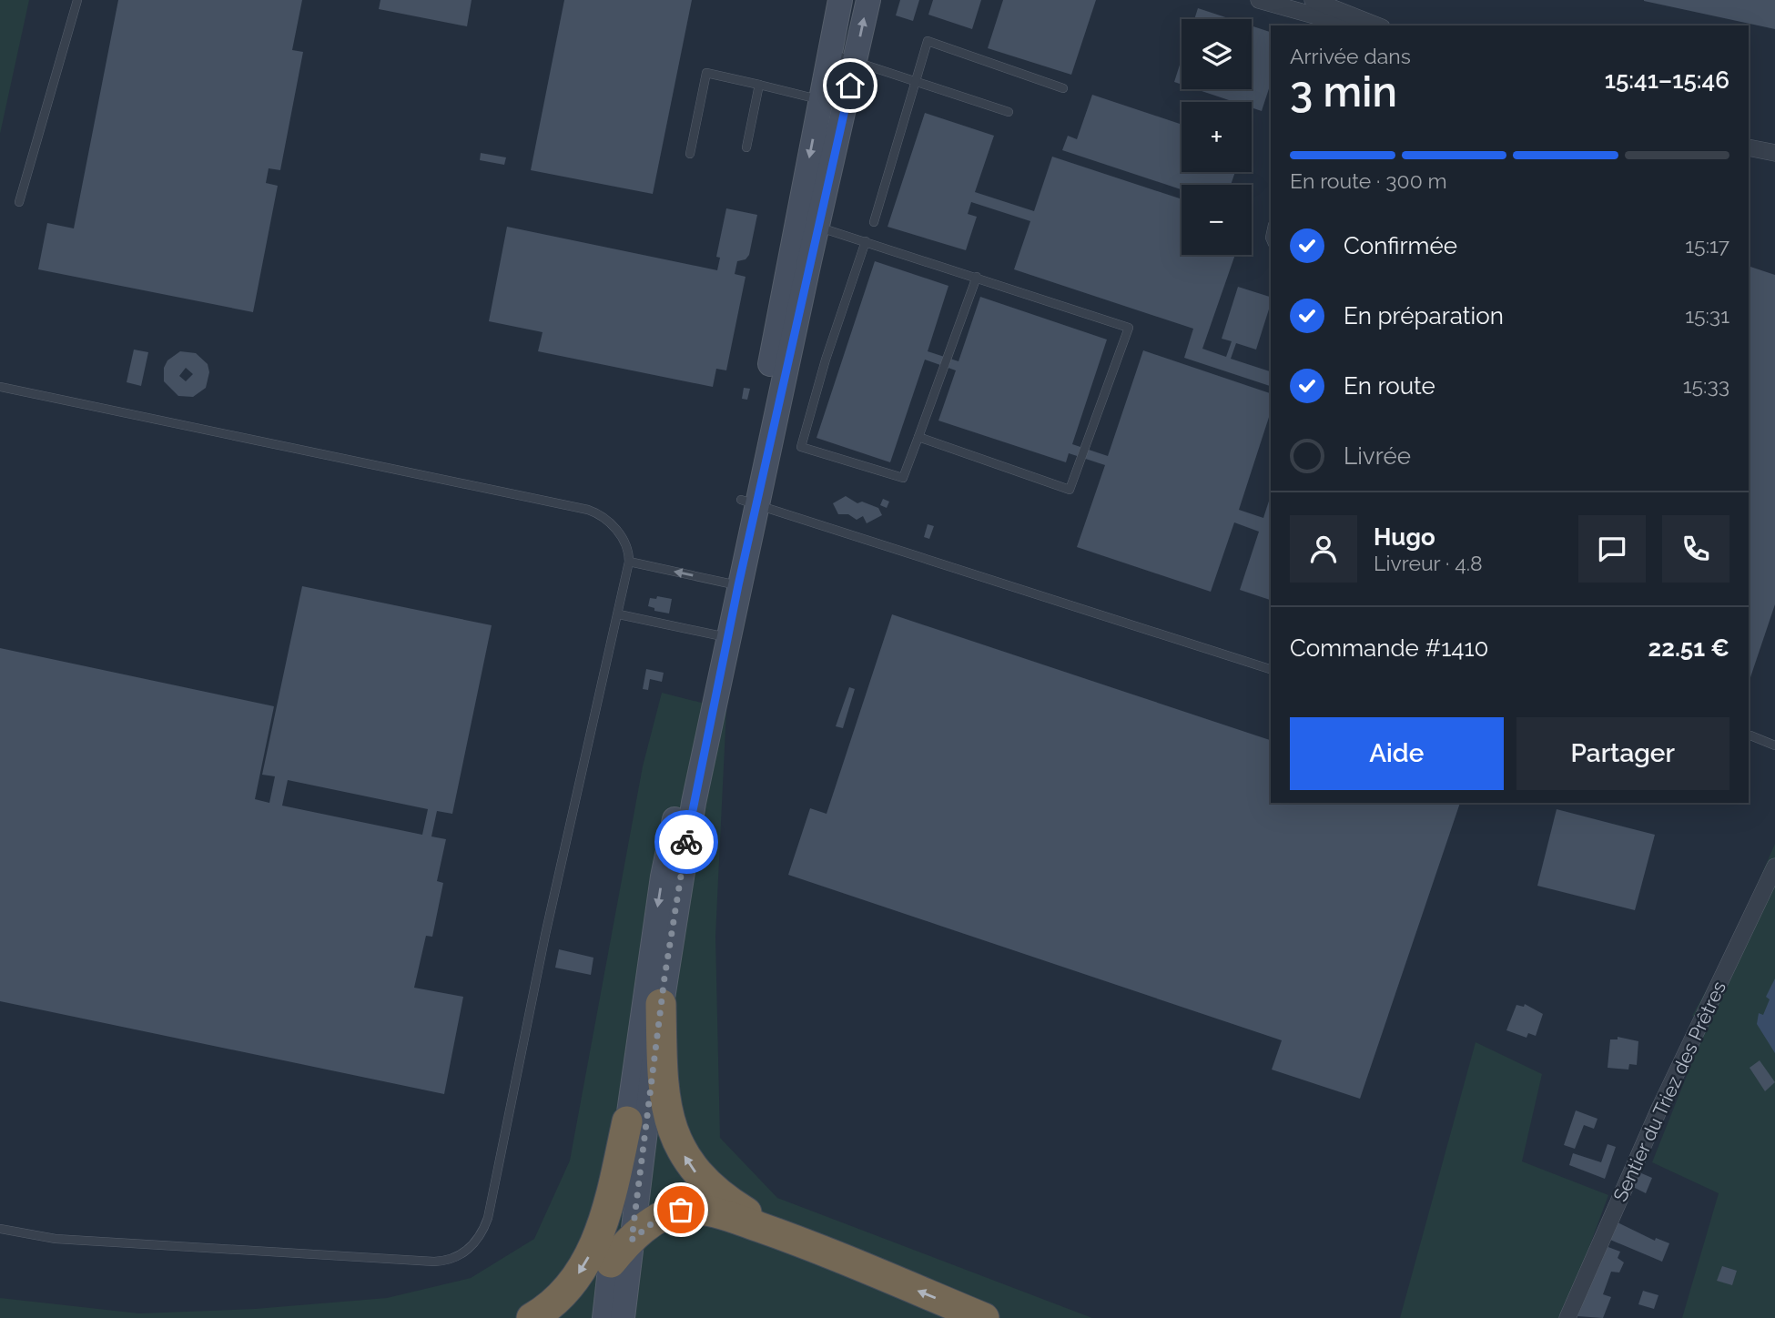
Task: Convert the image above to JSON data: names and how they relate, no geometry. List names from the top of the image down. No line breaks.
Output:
{"streets":{"street":["Sentier du Triez des Prêtres"]},"page":{"map_buttons":["+","−"],"heading":["3 min","Arrivée dans","15:41–15:46"],"panel":["Hugo","Livreur · 4.8","Commande #1410","22.51 €"],"bar":"En route · 300 m","list":[["Confirmée","15:17"],["En préparation","15:31"],["En route","15:33"],"Livrée"],"buttons":["Aide","Partager"]}}
